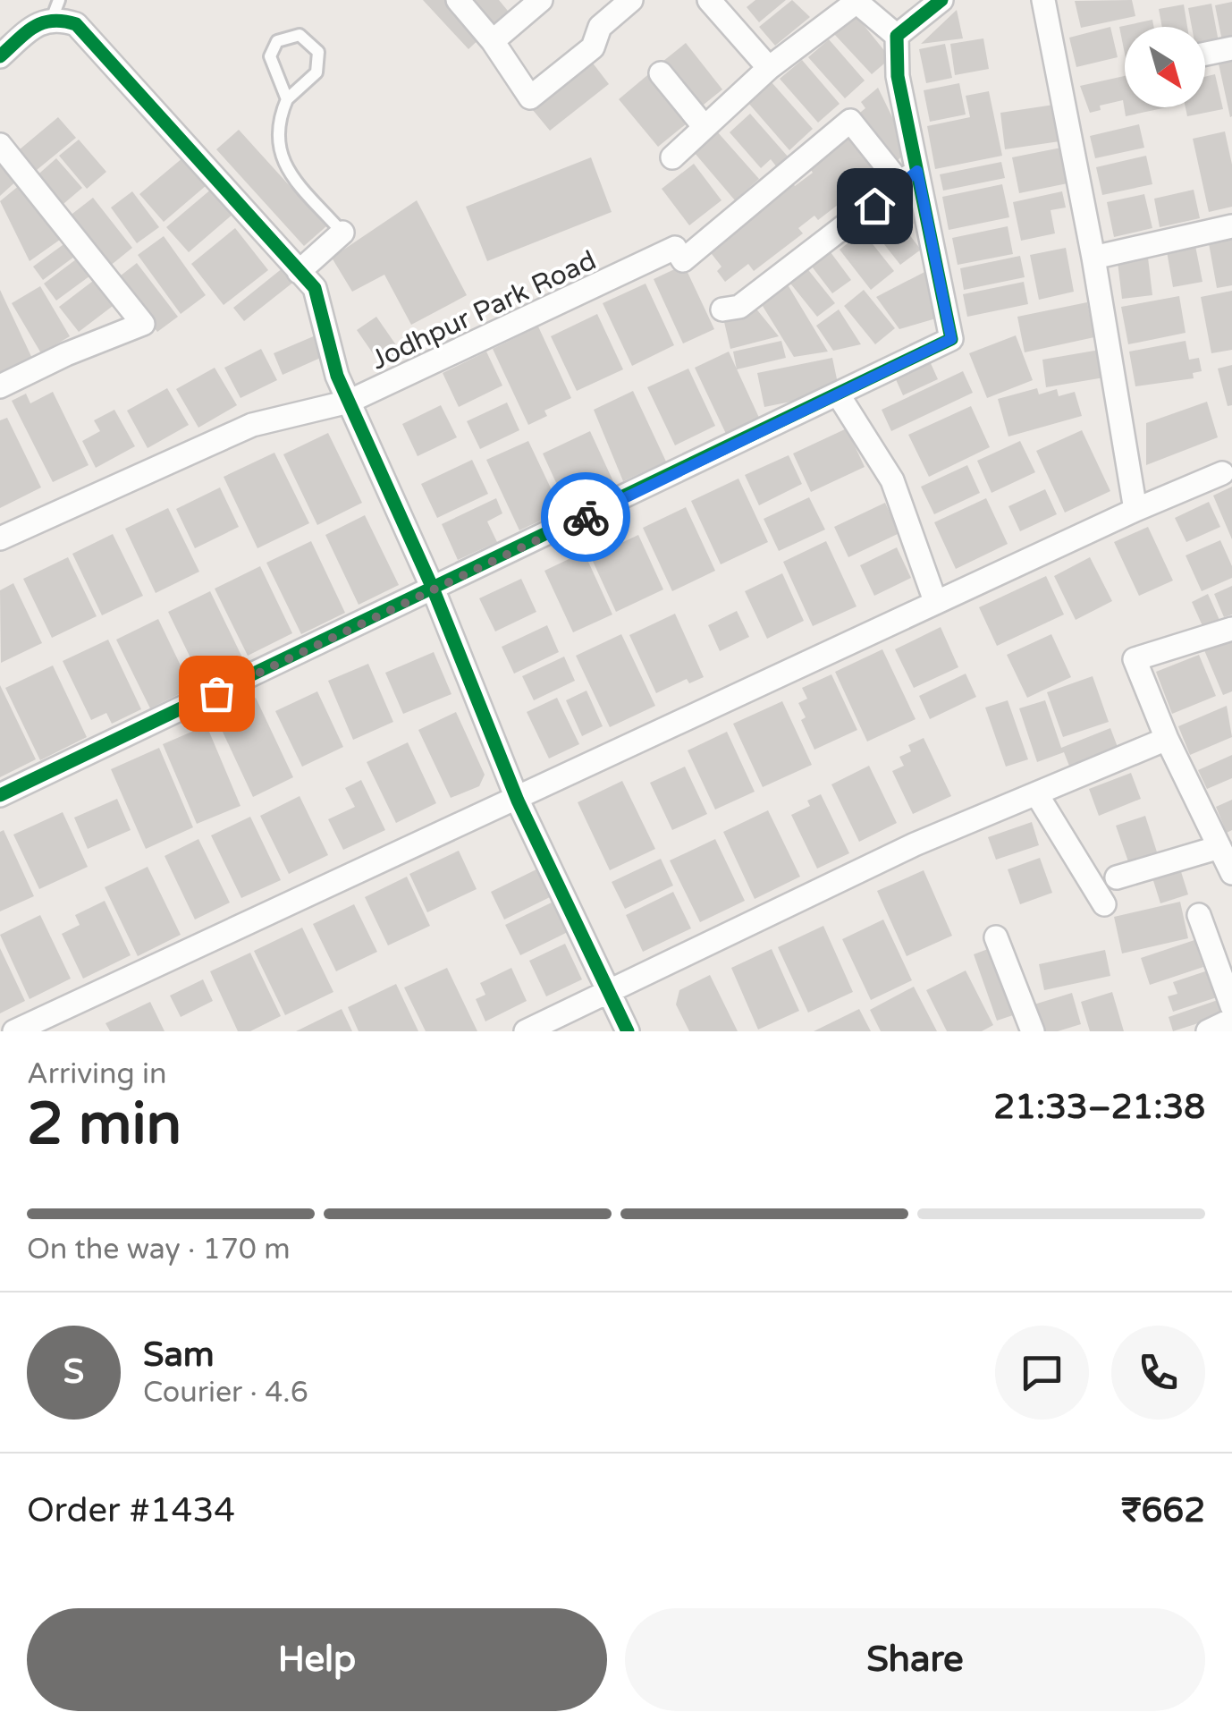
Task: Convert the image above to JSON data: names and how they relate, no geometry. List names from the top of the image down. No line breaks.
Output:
{"streets":{"street":["Jodhpur Park Road"]},"north":"bottom right","page":{"heading":["2 min","Arriving in","21:33–21:38"],"panel":["Sam","Courier · 4.6","Order #1434","₹662"],"bar":"On the way · 170 m","round":"S","buttons":["Help","Share"]}}
